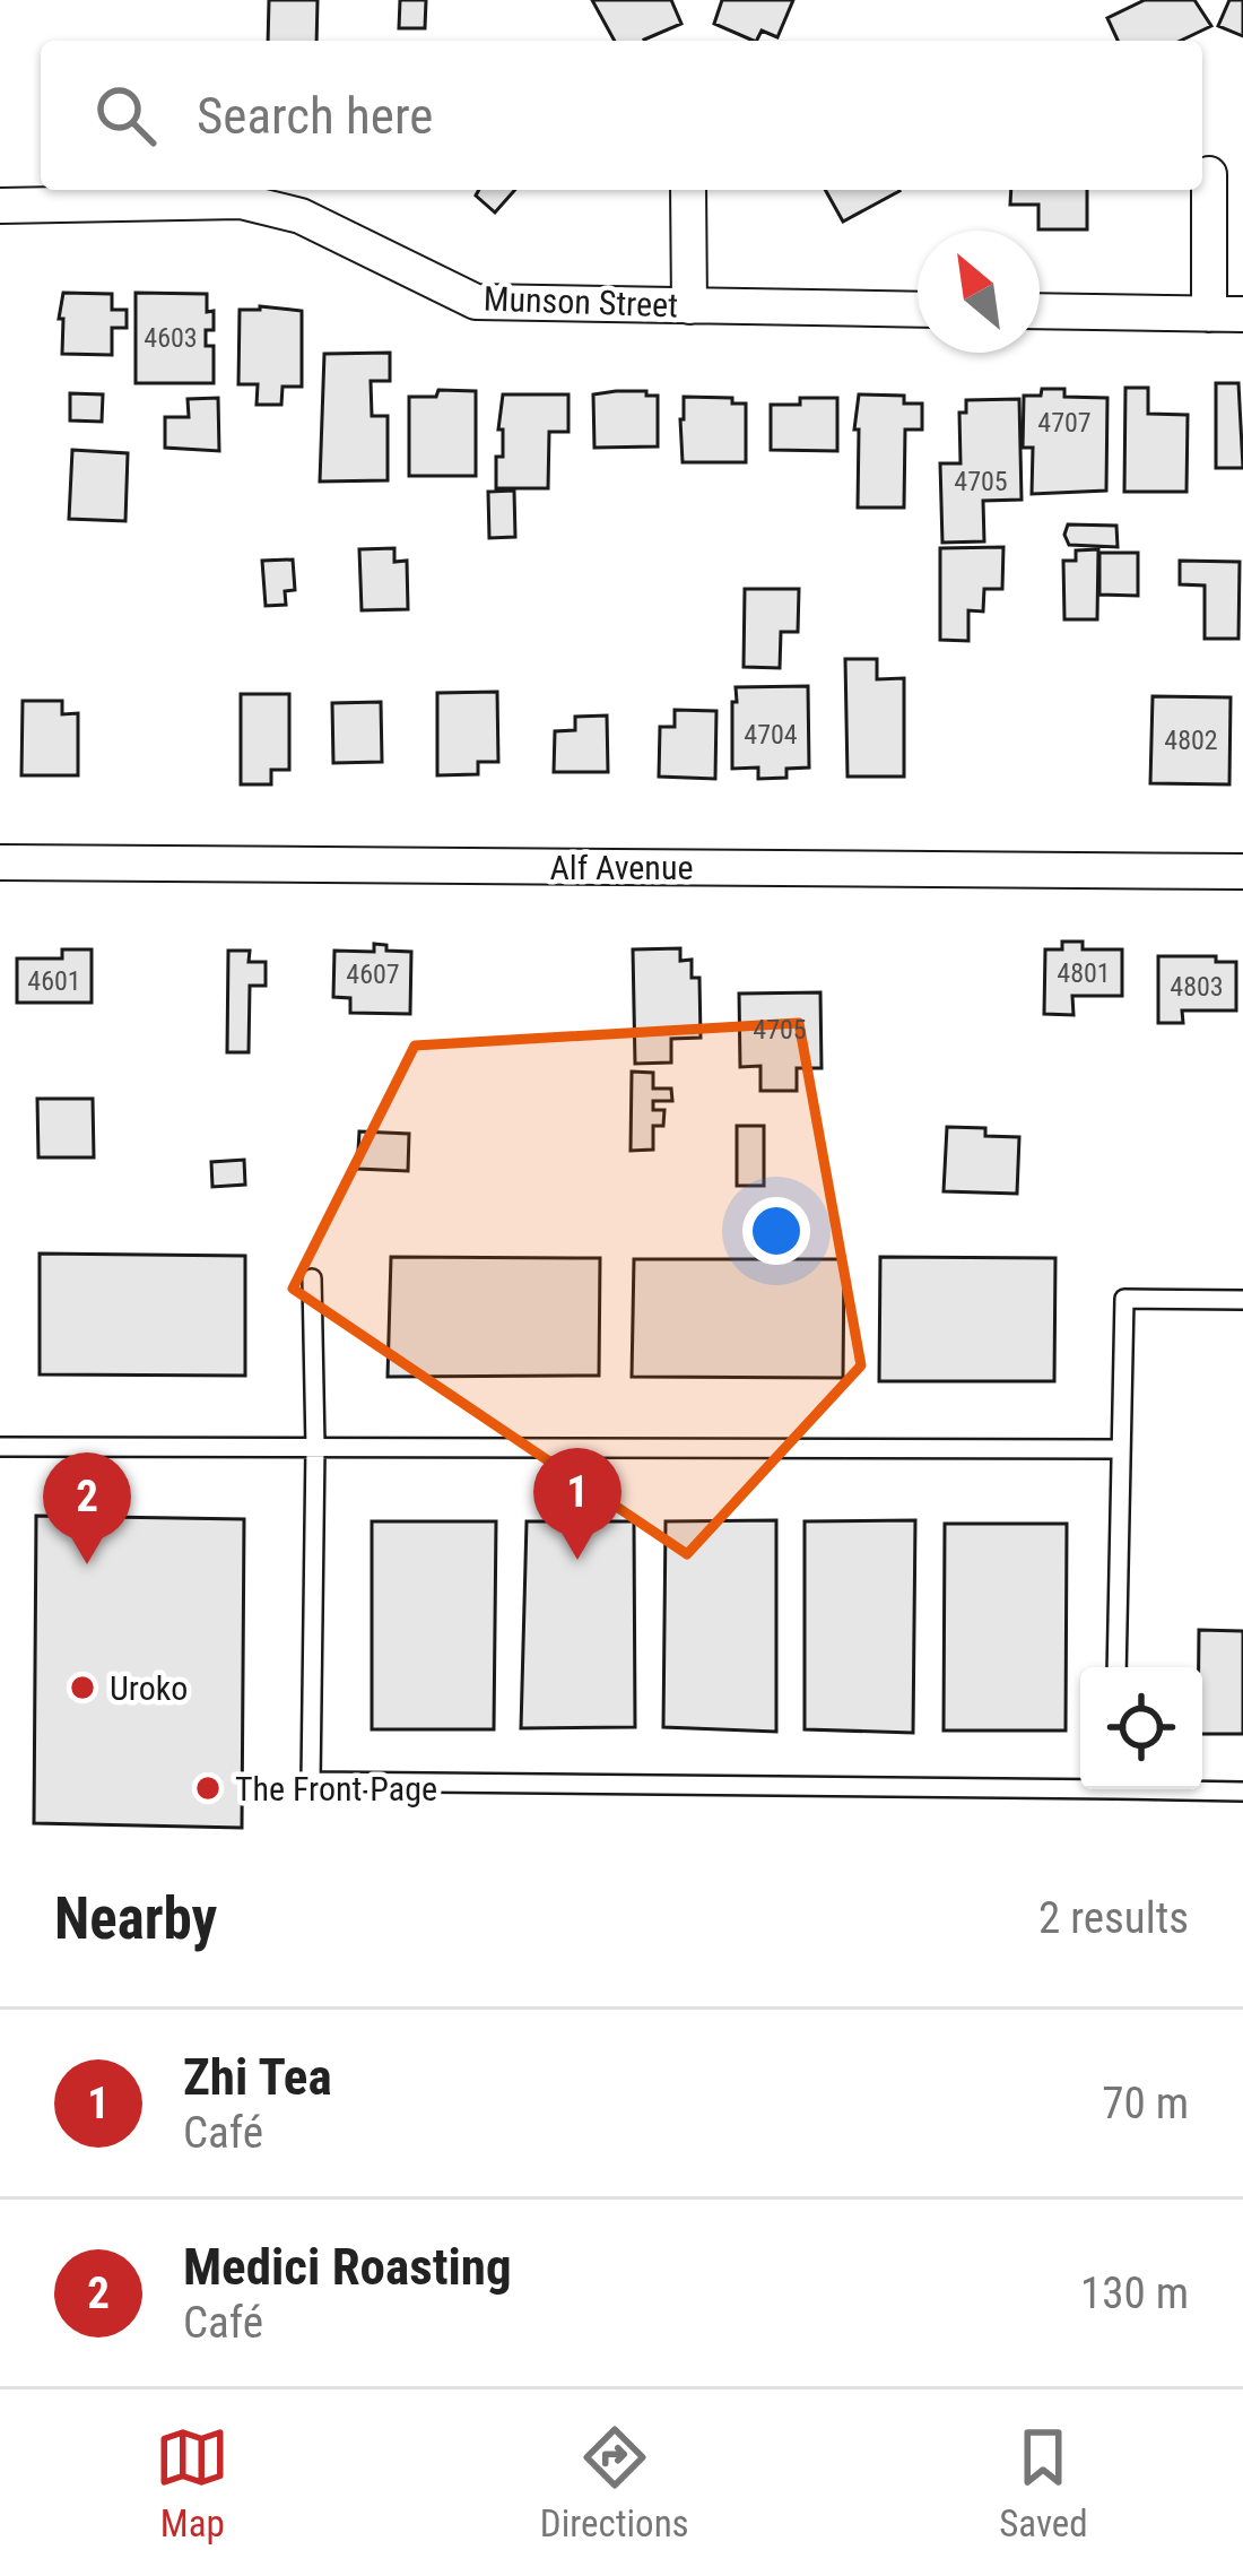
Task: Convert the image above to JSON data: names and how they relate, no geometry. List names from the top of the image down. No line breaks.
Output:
{"streets":{"street":["Munson Street","Alf Avenue"]},"places":["Uroko","The Front Page"],"house_numbers":["4603","4707","4705","4704","4802","4801","4607","4601","4803","4705"],"north":"top left","page":{"search":"Search here","pins":["1","2"],"heading":["Nearby","2 results"],"list":[{"mark":"1","name":"Zhi Tea","note":"Café","value":"70 m"},{"mark":"2","name":"Medici Roasting","note":"Café","value":"130 m"}],"nav":["Map","Directions","Saved"]}}
